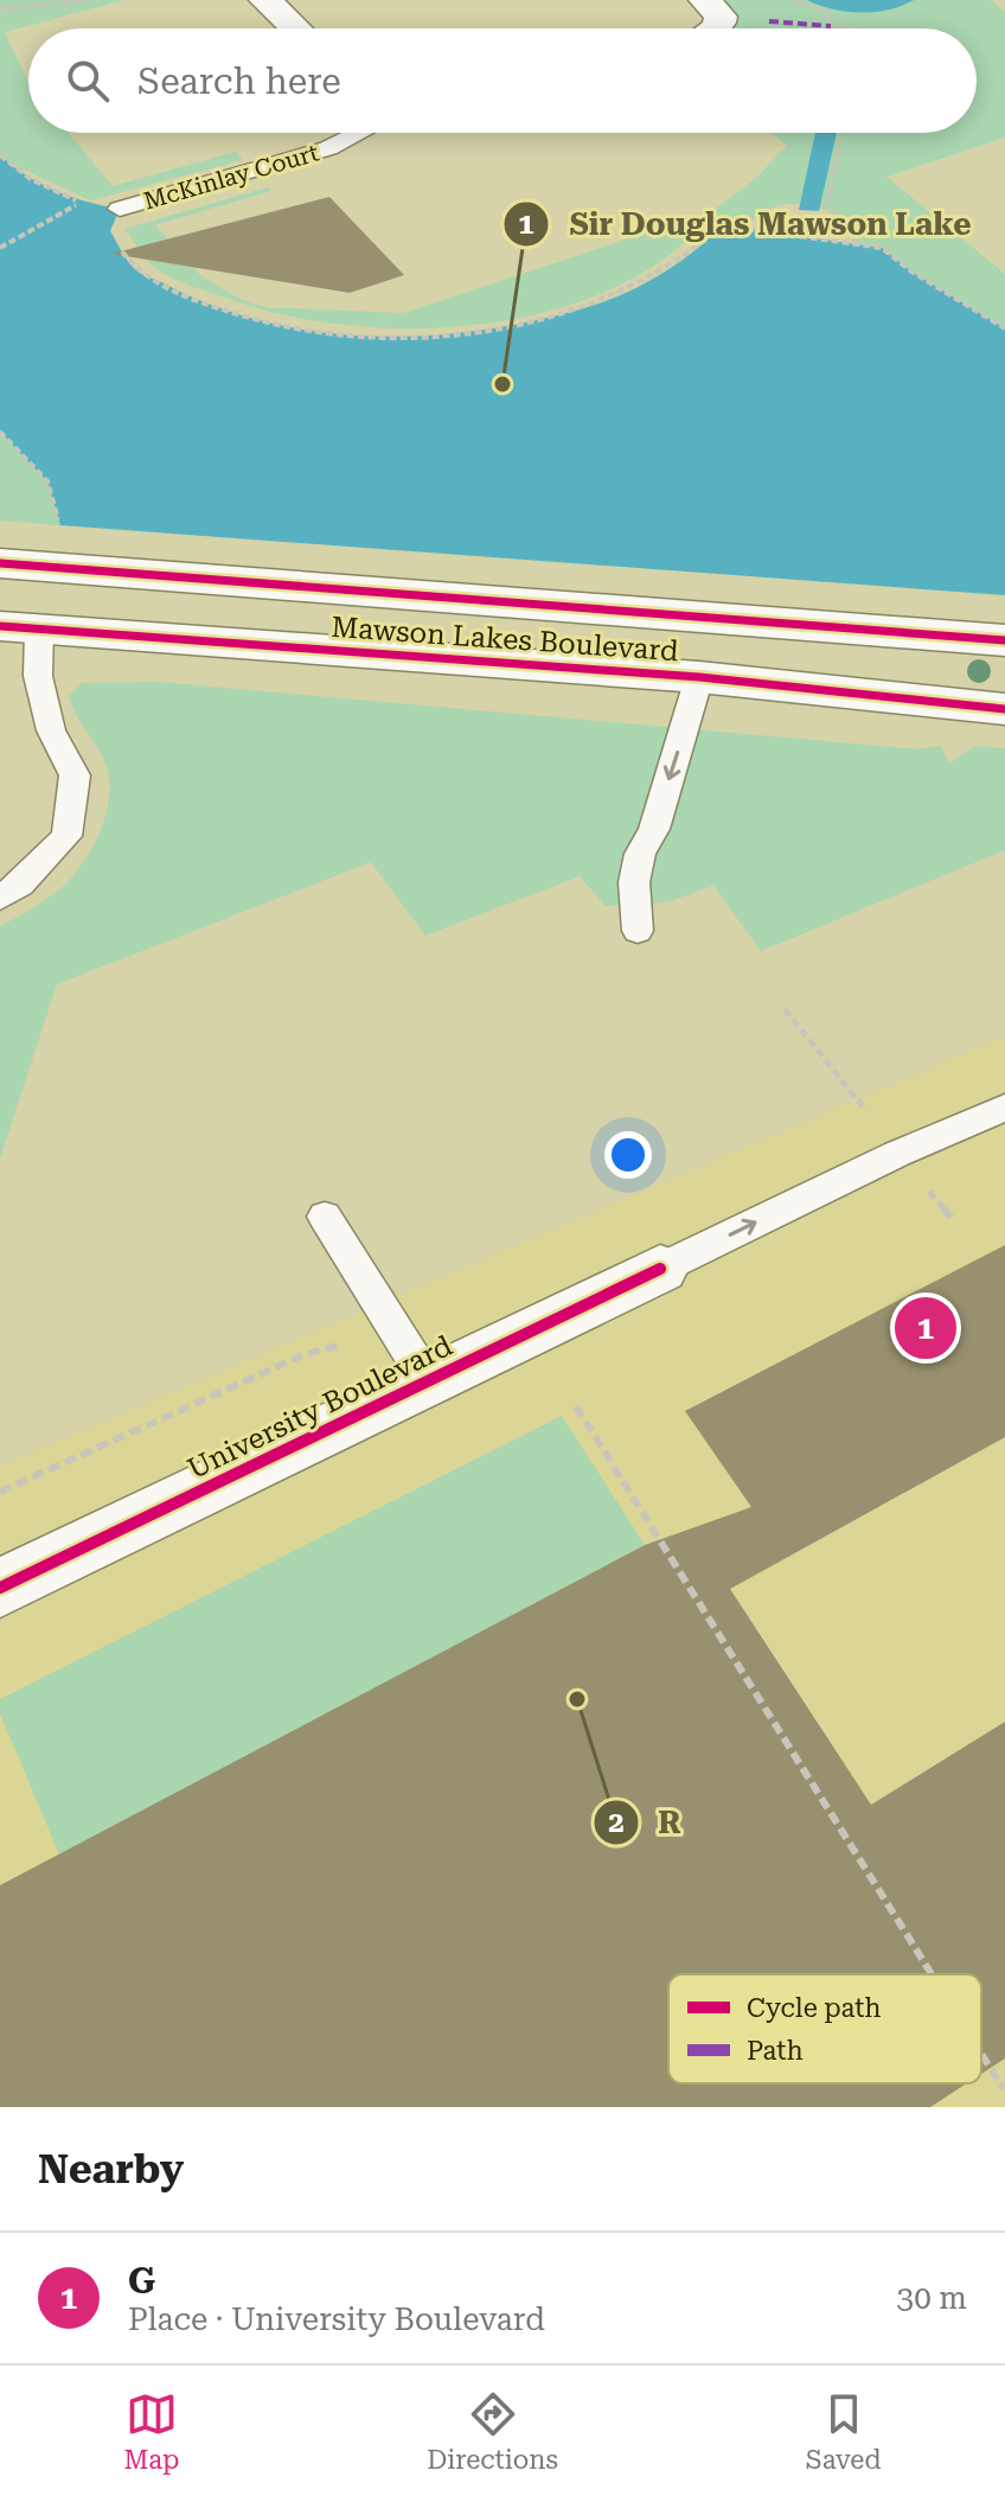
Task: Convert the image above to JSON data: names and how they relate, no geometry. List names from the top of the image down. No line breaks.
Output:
{"streets":{"street":["Mawson Lakes Boulevard","University Boulevard"],"lane":["McKinlay Court"]},"places":["Sir Douglas Mawson Lake","R"],"legend":["Cycle path","Path"],"page":{"search":"Search here","pins":"1","heading":"Nearby","list":[{"mark":"1","name":"G","note":"Place · University Boulevard","value":"30 m"}],"nav":["Map","Directions","Saved"]}}
